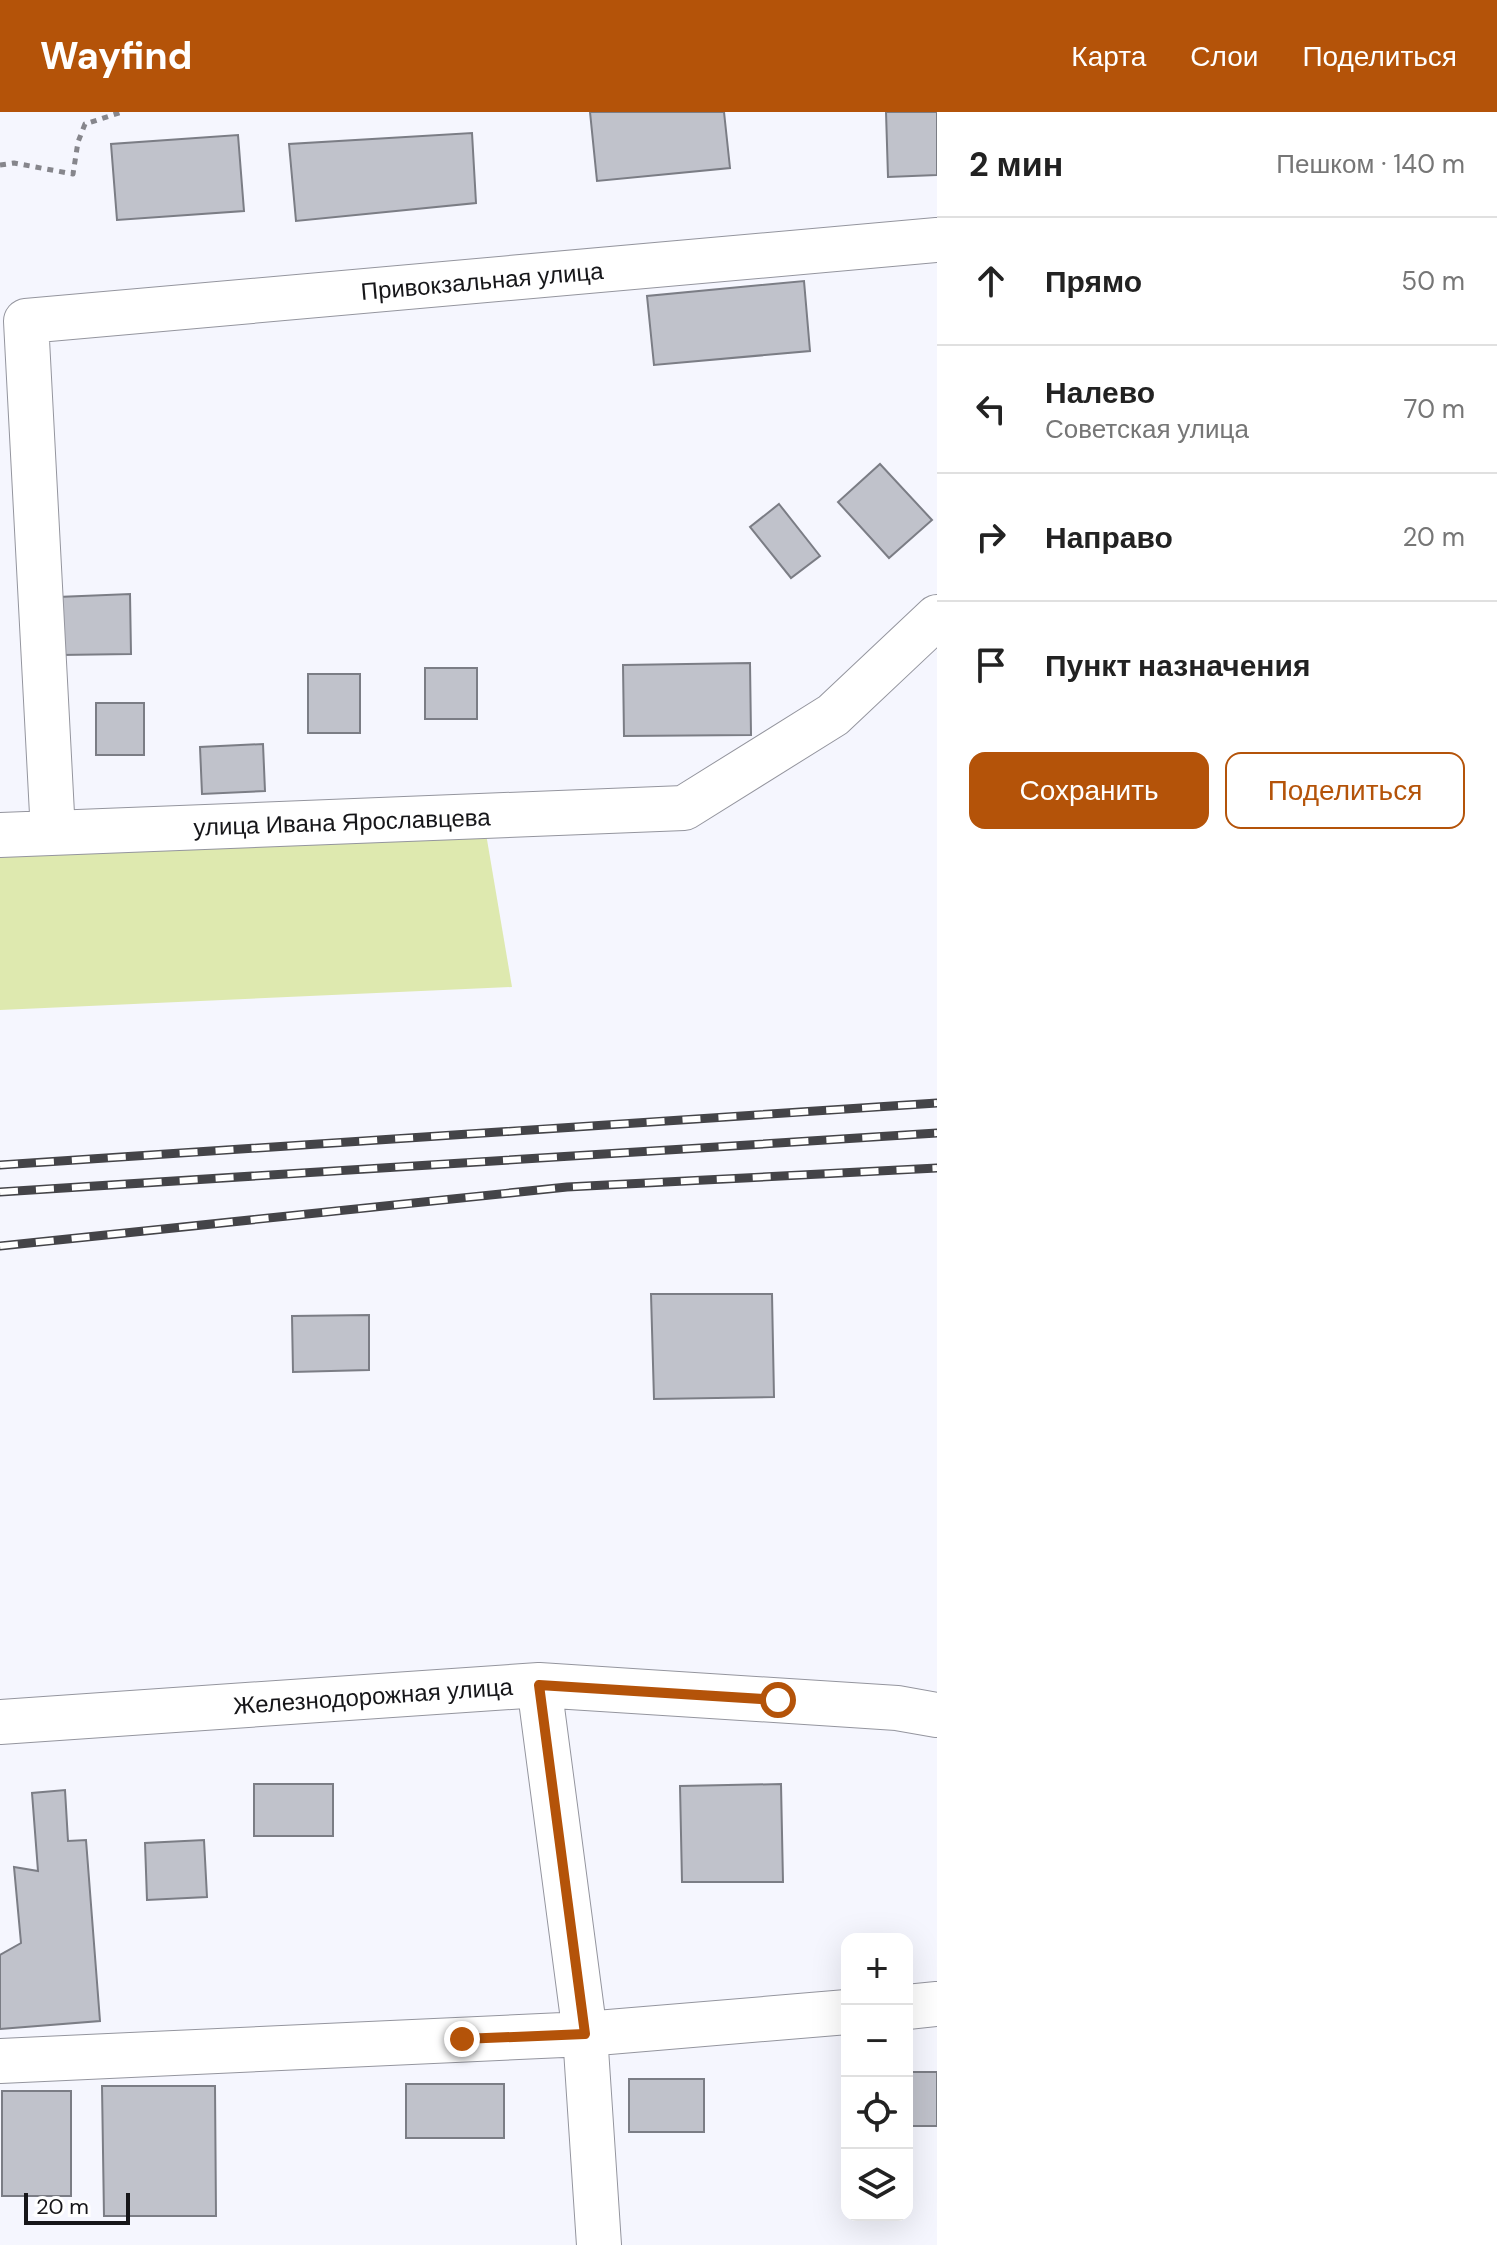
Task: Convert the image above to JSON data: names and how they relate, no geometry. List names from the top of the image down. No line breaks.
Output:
{"streets":{"street":["Привокзальная улица","улица Ивана Ярославцева","Железнодорожная улица"]},"crossings":[["Привокзальная улица","улица Ивана Ярославцева"]],"scale_bar":"20 m","page":{"header":"Wayfind","nav":["Карта","Слои","Поделиться"],"heading":["2 мин","Пешком · 140 m"],"list":[["Прямо","50 m"],["Налево","Советская улица","70 m"],["Направо","20 m"],"Пункт назначения"],"buttons":["Сохранить","Поделиться"],"map_buttons":["+","−"],"scale":"20 m"}}
